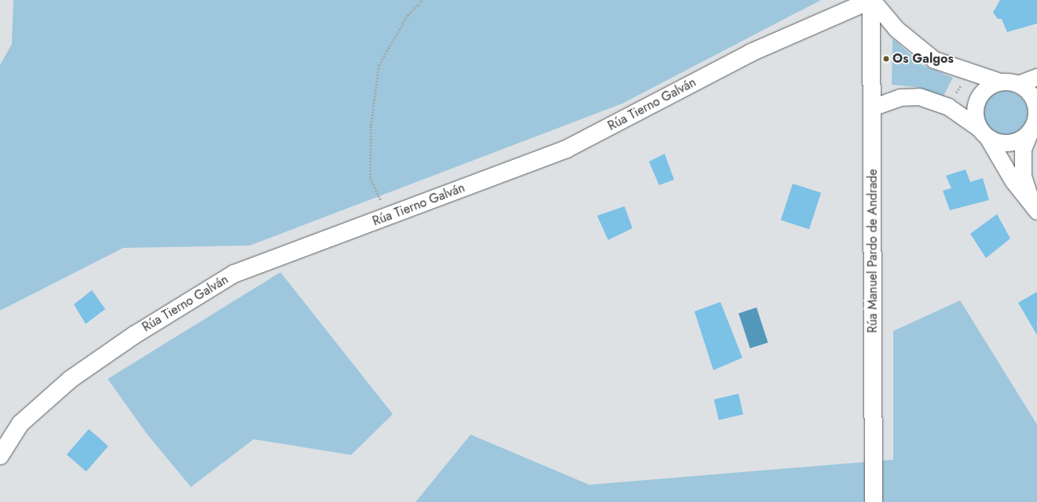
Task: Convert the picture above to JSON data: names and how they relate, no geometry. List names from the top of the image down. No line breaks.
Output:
{"streets":{"street":["Rúa Tierno Galván","Rúa Manuel Pardo de Andrade"]},"crossings":[["Rúa Tierno Galván","Rúa Manuel Pardo de Andrade"]],"places":["Os Galgos"]}
